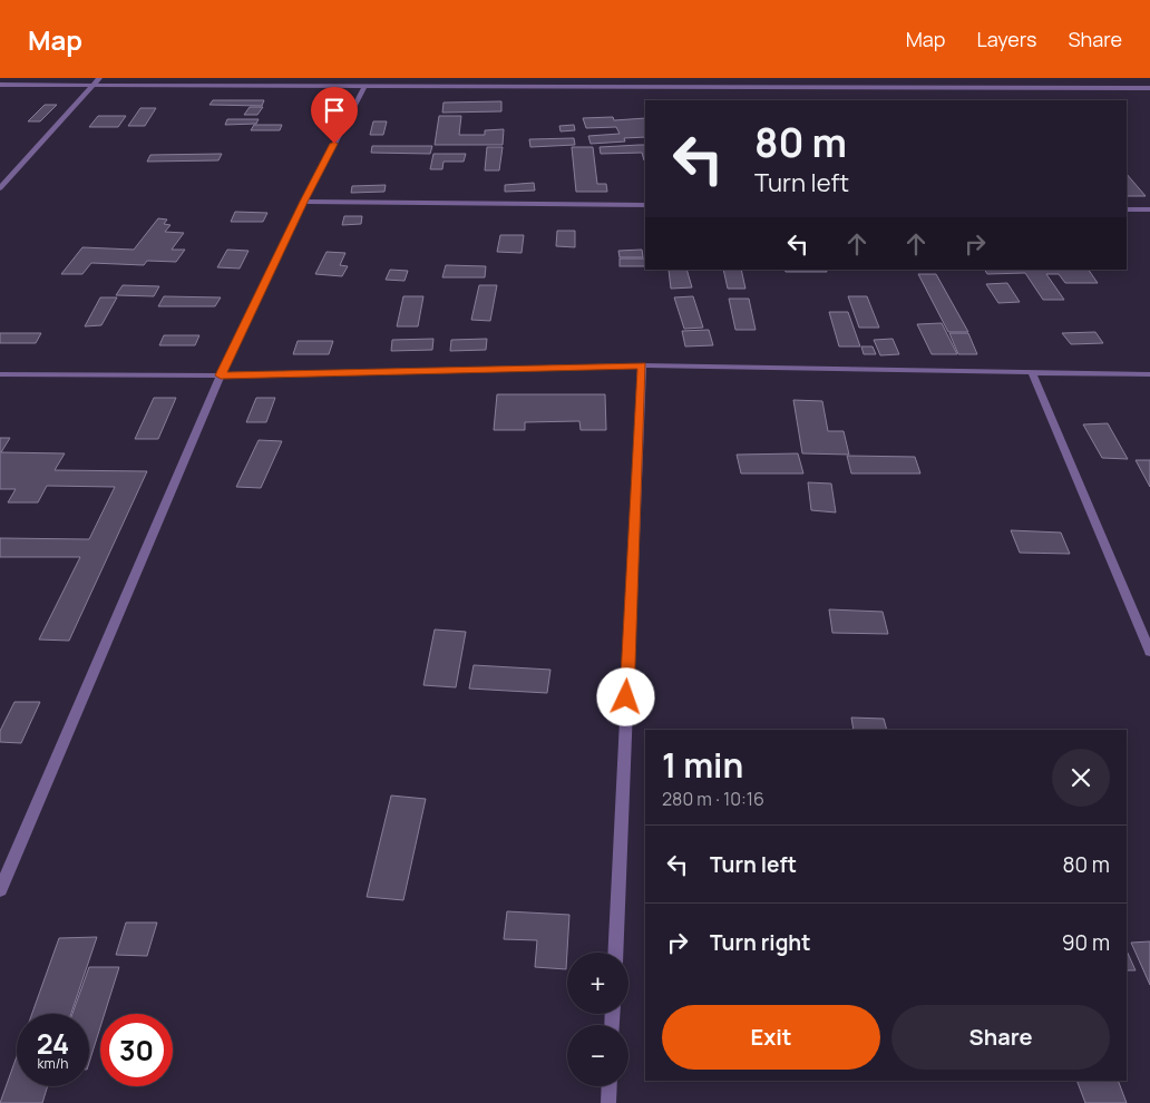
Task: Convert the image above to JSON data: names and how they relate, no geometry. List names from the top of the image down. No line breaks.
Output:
{"page":{"header":"Map","nav":["Map","Layers","Share"],"turn":["80 m","Turn left"],"heading":["1 min","280 m · 10:16"],"list":[{"name":"Turn left","value":"80 m"},{"name":"Turn right","value":"90 m"}],"map_buttons":["+","−"],"buttons":["Exit","Share"],"speed":"24 km/h","limit":"30"}}
